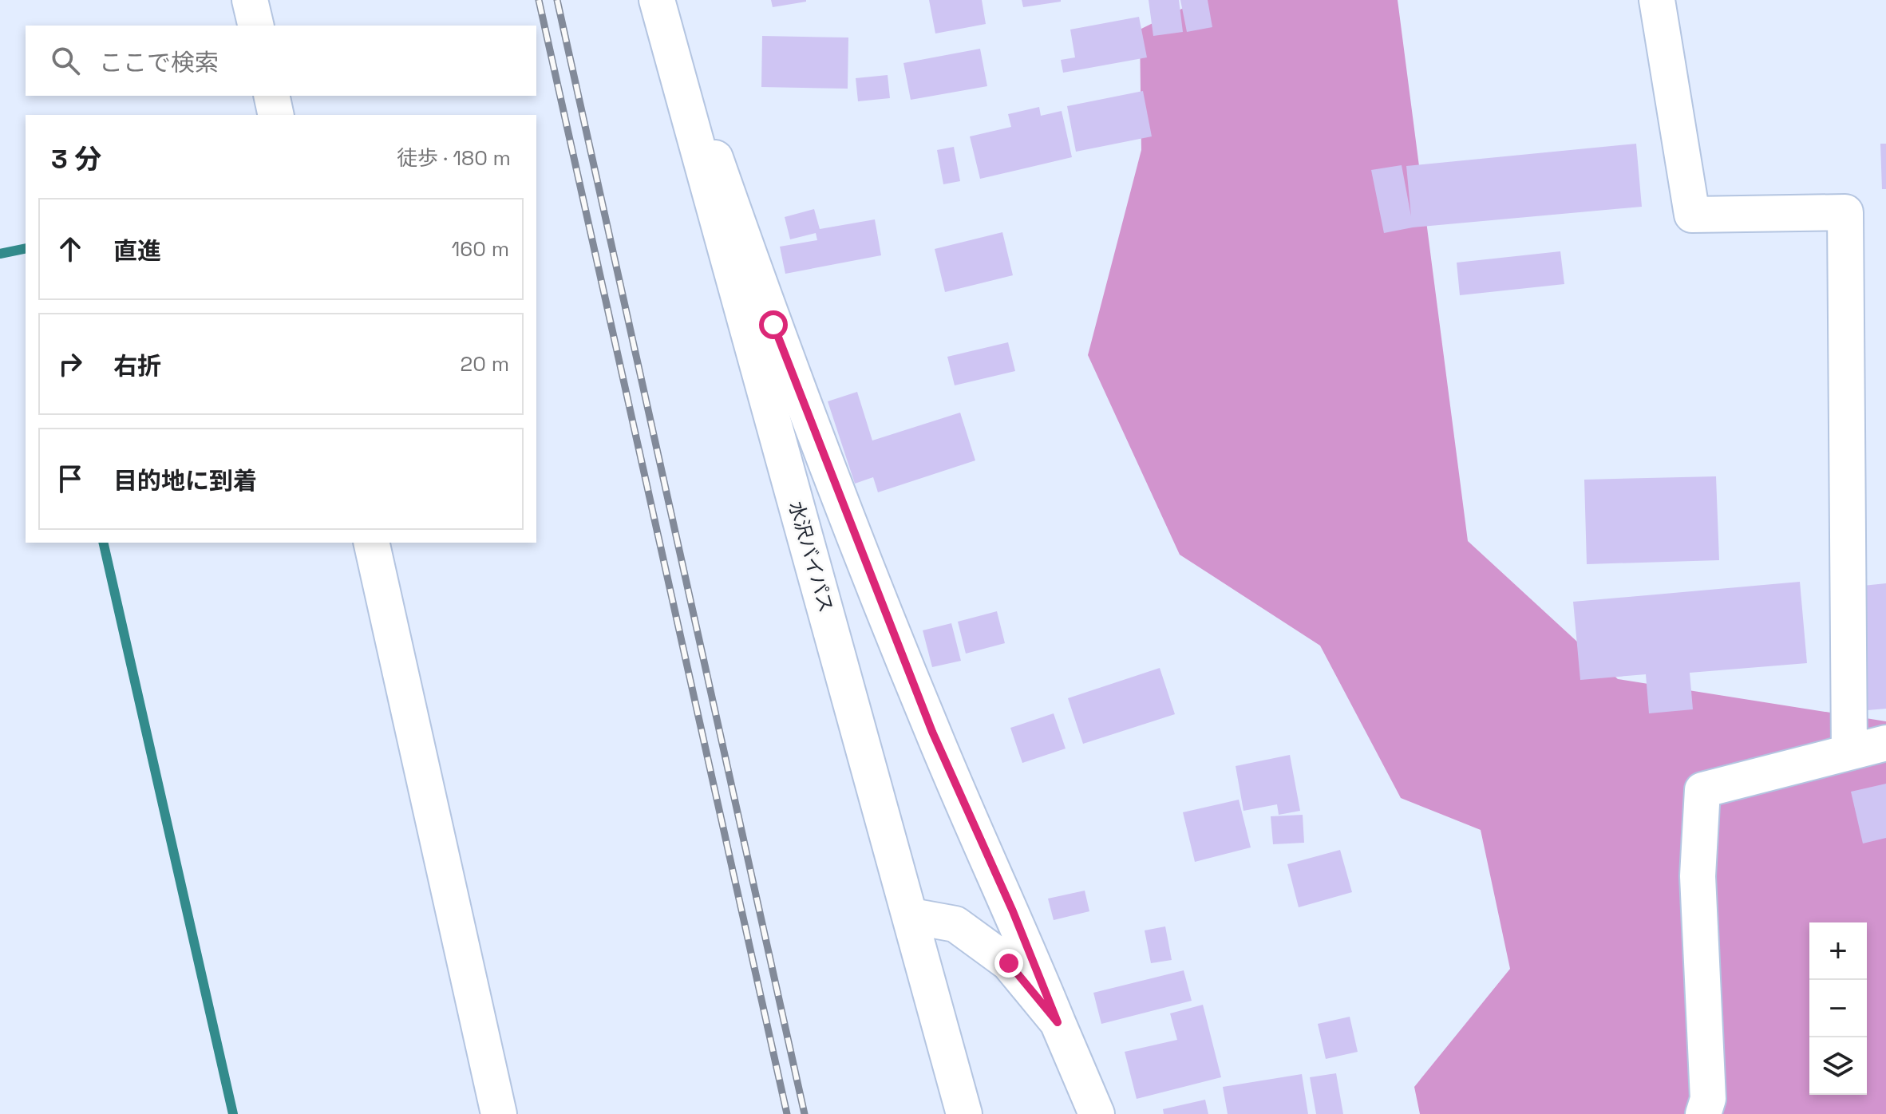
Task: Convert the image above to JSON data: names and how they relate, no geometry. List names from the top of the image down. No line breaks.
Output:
{"streets":{"main road":["水沢バイパス"]},"page":{"search":"ここで検索","heading":["3 分","徒歩 · 180 m"],"list":[["直進","160 m"],["右折","20 m"],"目的地に到着"],"map_buttons":["+","−"]}}
